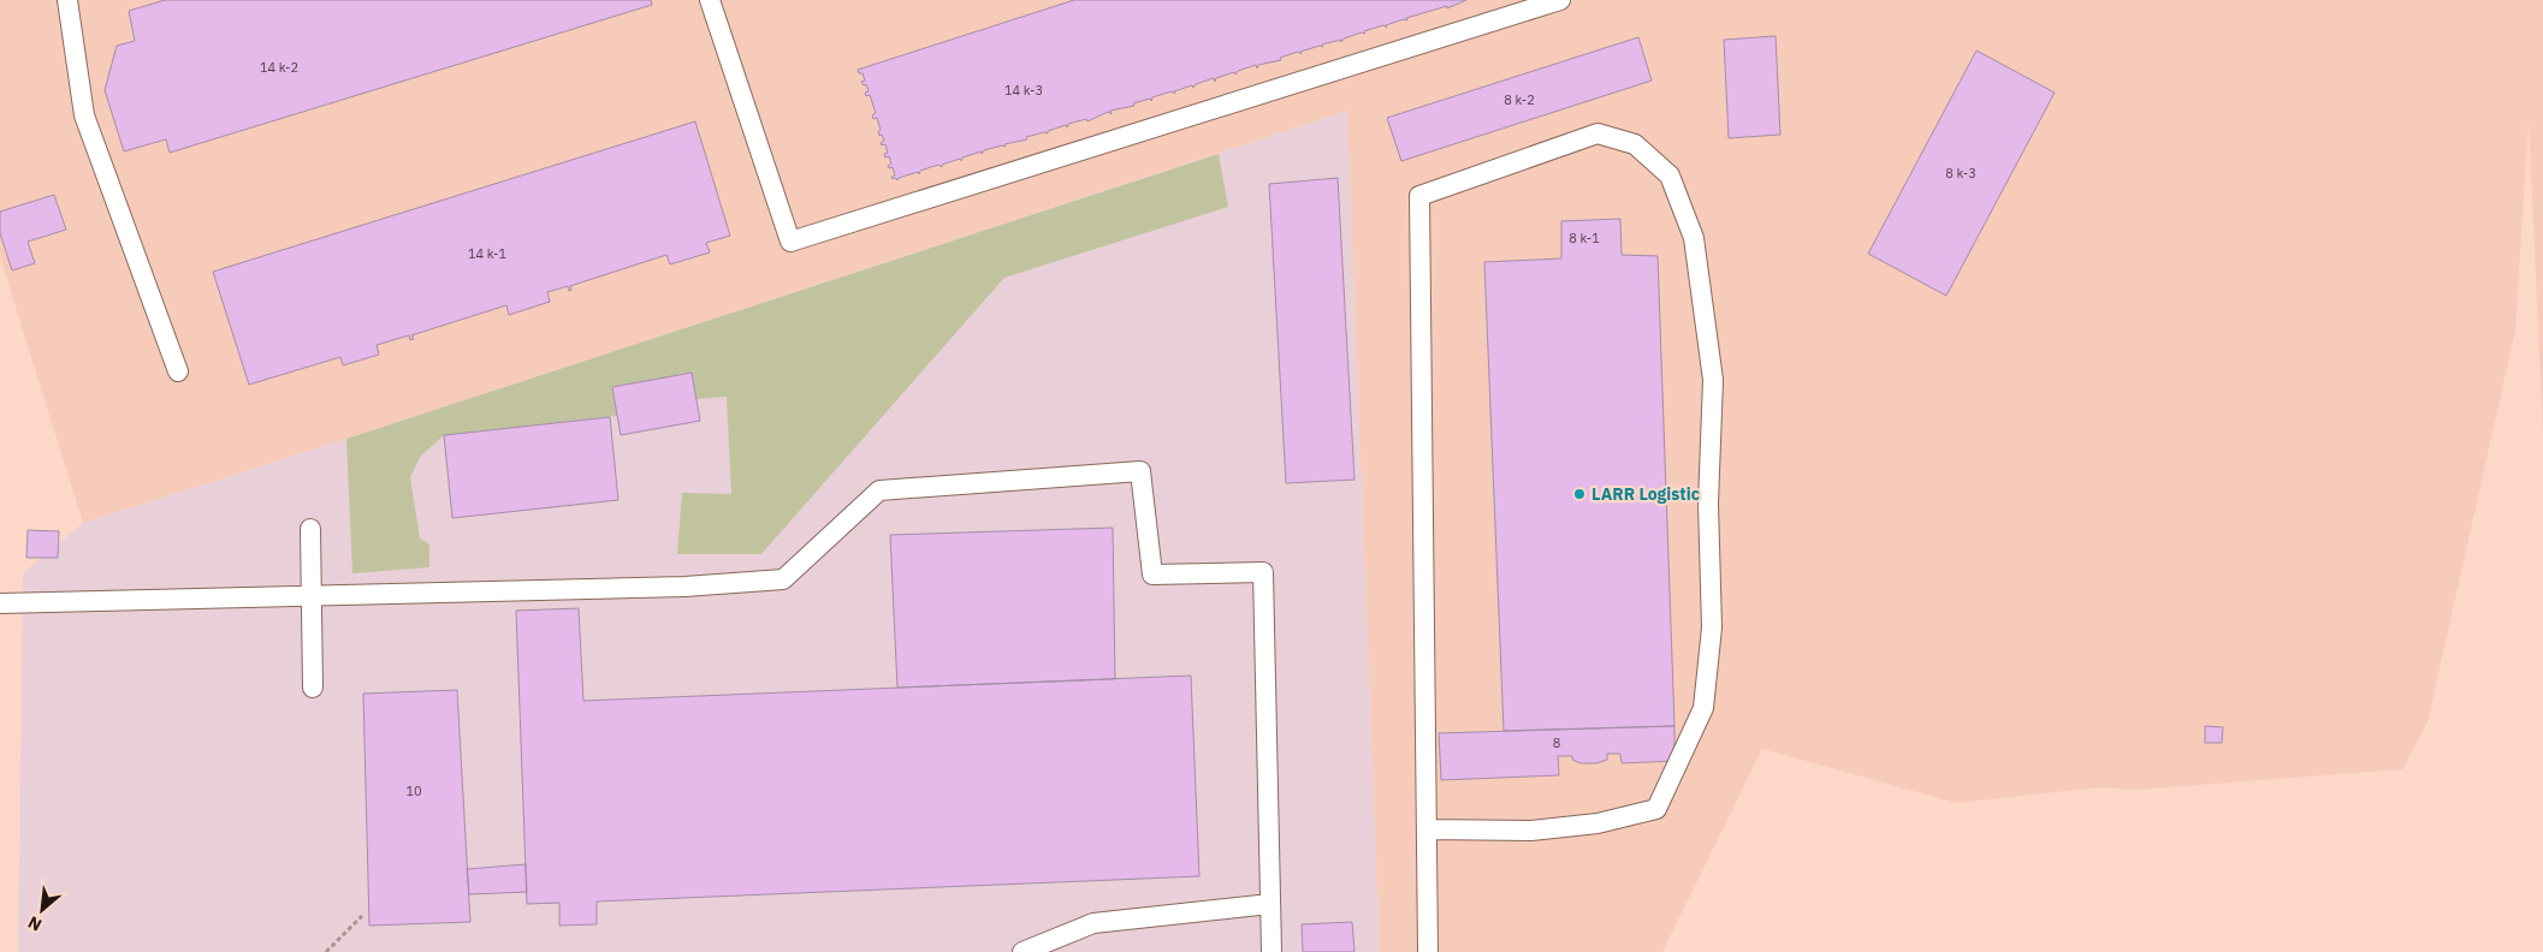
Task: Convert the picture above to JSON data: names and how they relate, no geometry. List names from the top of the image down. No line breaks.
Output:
{"places":["LARR Logistic"],"house_numbers":["14 k-2","14 k-3","8 k-2","8 k-3","8 k-1","14 k-1","8","10"],"north":"bottom left"}
